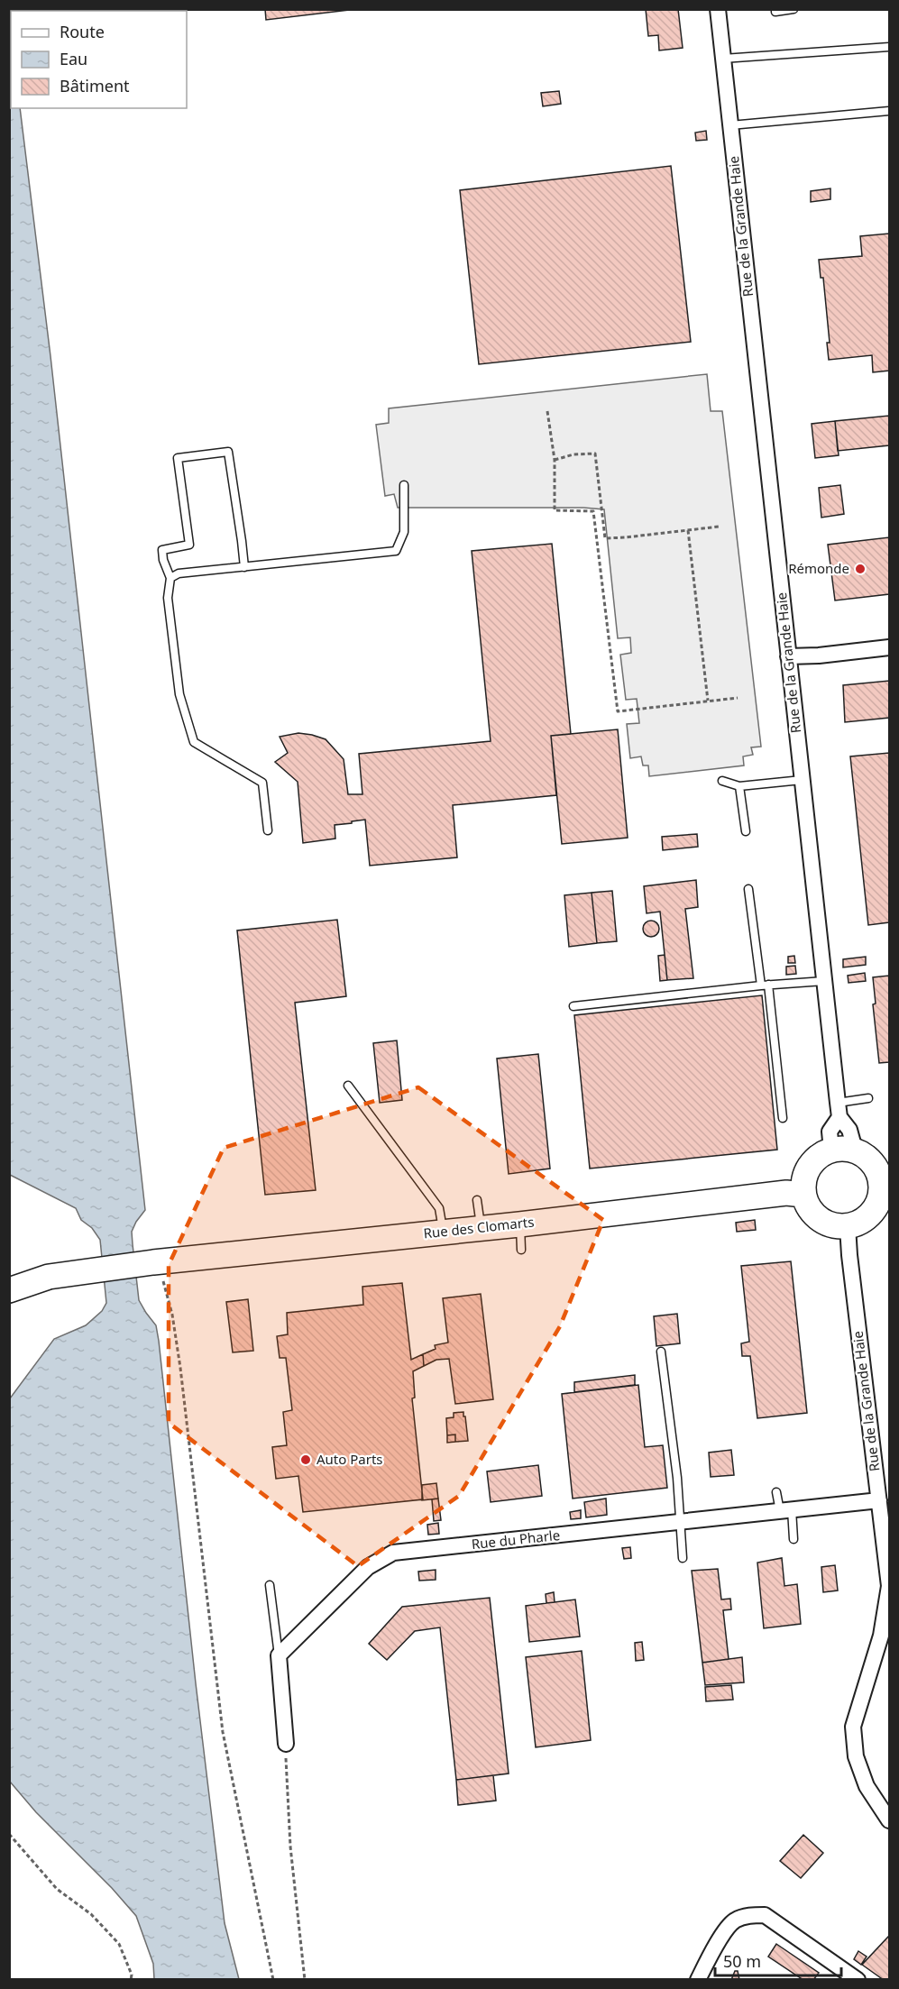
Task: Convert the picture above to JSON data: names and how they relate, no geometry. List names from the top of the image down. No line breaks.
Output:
{"streets":{"main road":["Rue des Clomarts"],"street":["Rue de la Grande Haie","Rue du Pharle"]},"crossings":[["Rue de la Grande Haie","Rue des Clomarts"],["Rue de la Grande Haie","Rue du Pharle"]],"places":["Rémonde","Auto Parts"],"legend":["Route","Eau","Bâtiment"],"scale_bar":"50 m"}
